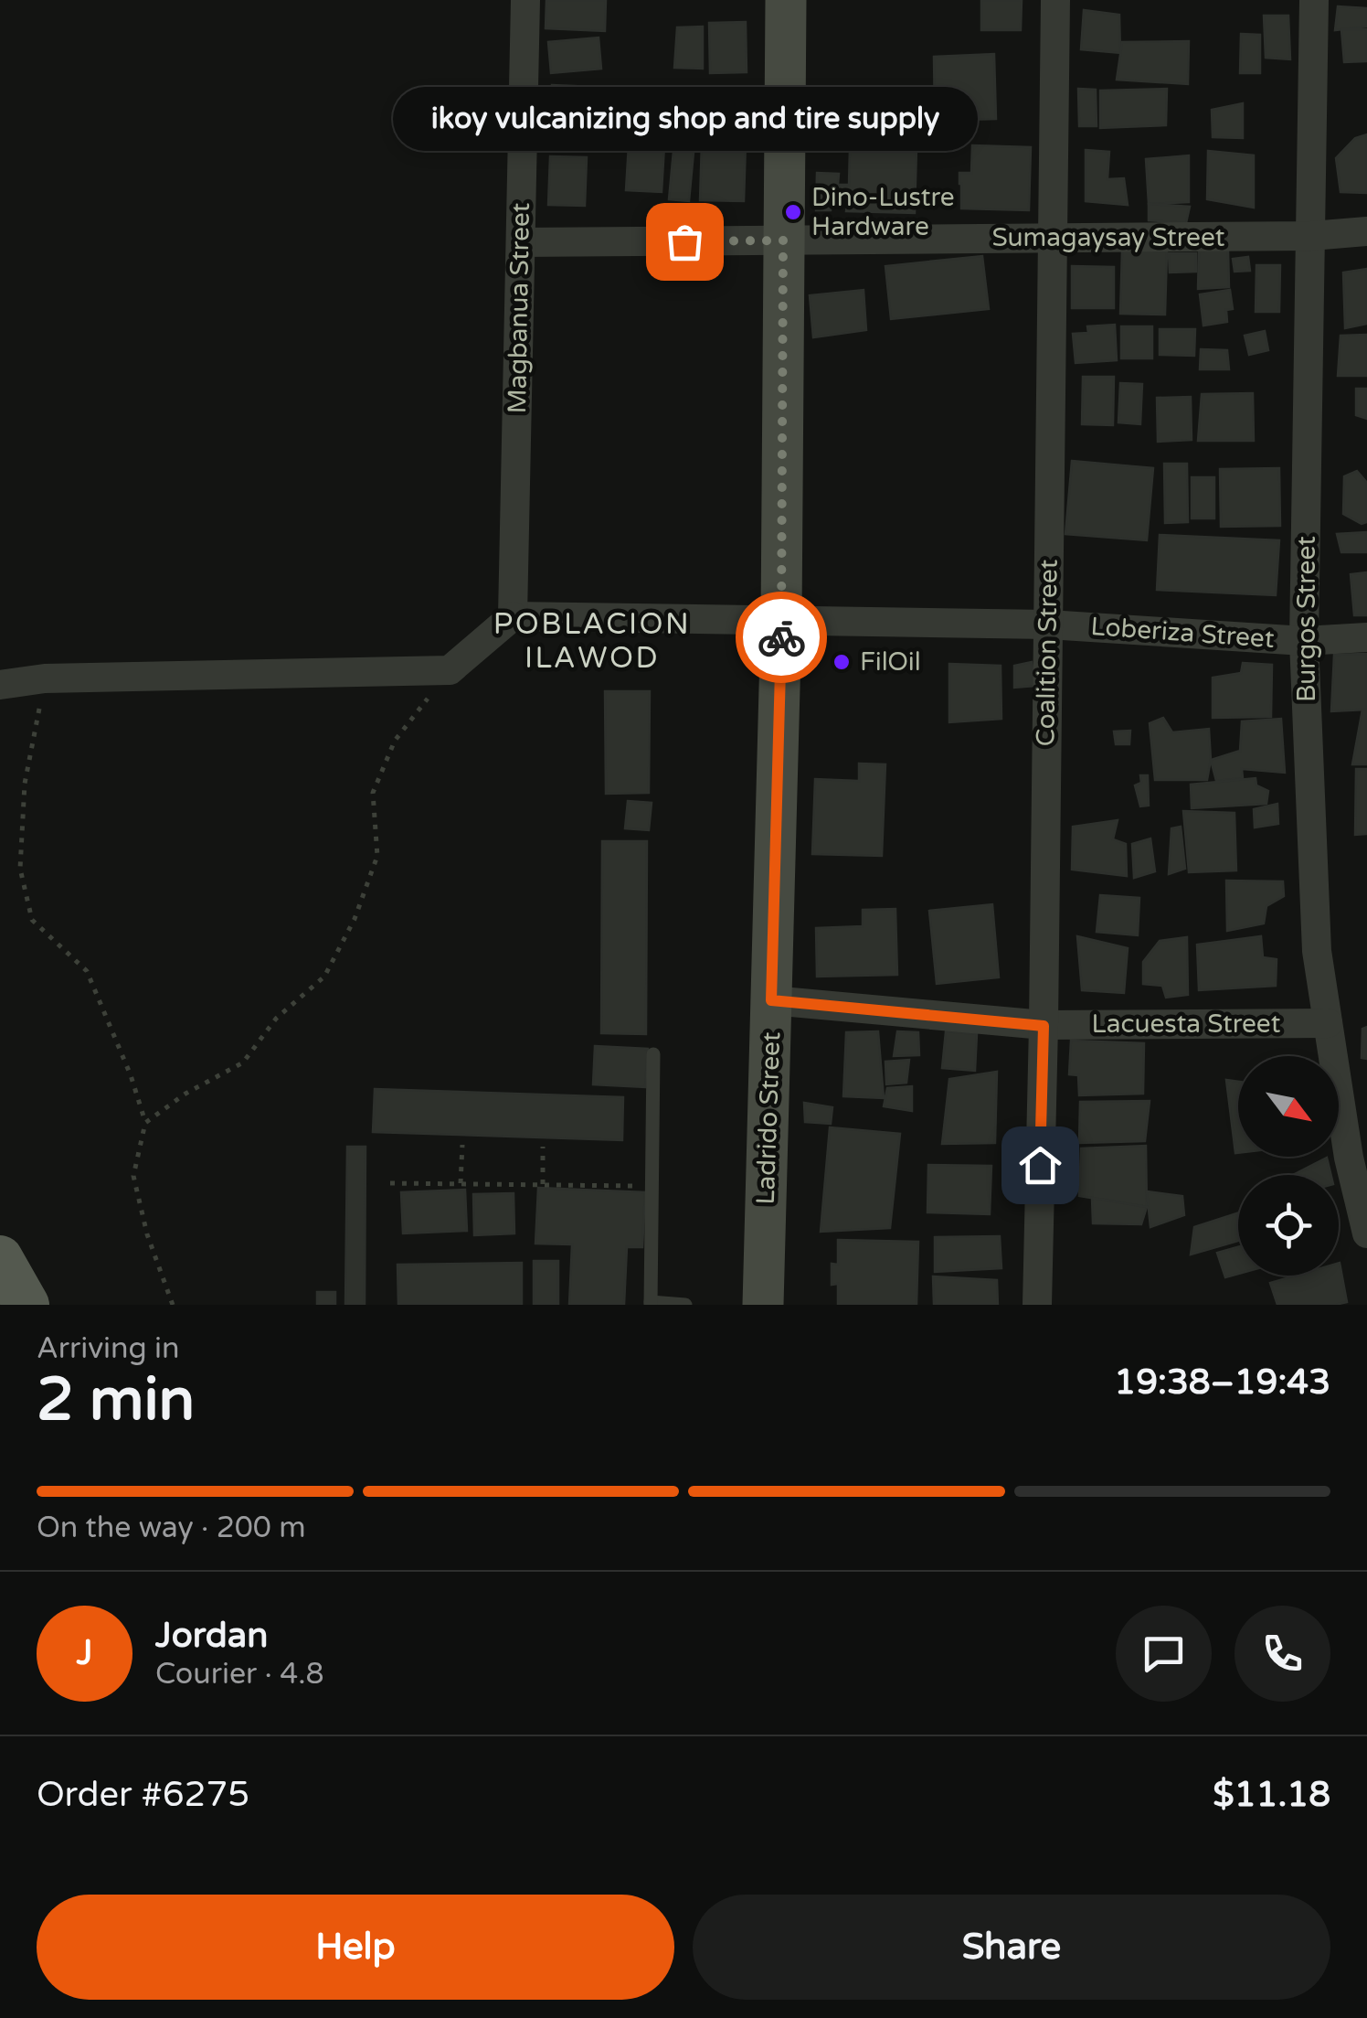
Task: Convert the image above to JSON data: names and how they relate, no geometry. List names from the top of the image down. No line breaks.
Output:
{"streets":{"main road":["Ladrido Street"],"street":["Sumagaysay Street","Magbanua Street","Burgos Street","Loberiza Street","Coalition Street","Lacuesta Street"]},"crossings":[["Sumagaysay Street","Magbanua Street"],["Sumagaysay Street","Burgos Street"],["Sumagaysay Street","Coalition Street"],["Sumagaysay Street","Ladrido Street"],["Magbanua Street","Loberiza Street"],["Burgos Street","Loberiza Street"],["Burgos Street","Lacuesta Street"],["Loberiza Street","Coalition Street"],["Loberiza Street","Ladrido Street"],["Coalition Street","Lacuesta Street"],["Lacuesta Street","Ladrido Street"]],"districts":["POBLACION ILAWOD"],"places":["Dino-Lustre Hardware","ikoy vulcanizing shop and tire supply","FilOil"],"north":"bottom right","page":{"bubble":"ikoy vulcanizing shop and tire supply","heading":["2 min","Arriving in","19:38–19:43"],"panel":["Jordan","Courier · 4.8","Order #6275","$11.18"],"bar":"On the way · 200 m","round":"J","buttons":["Help","Share"]}}
